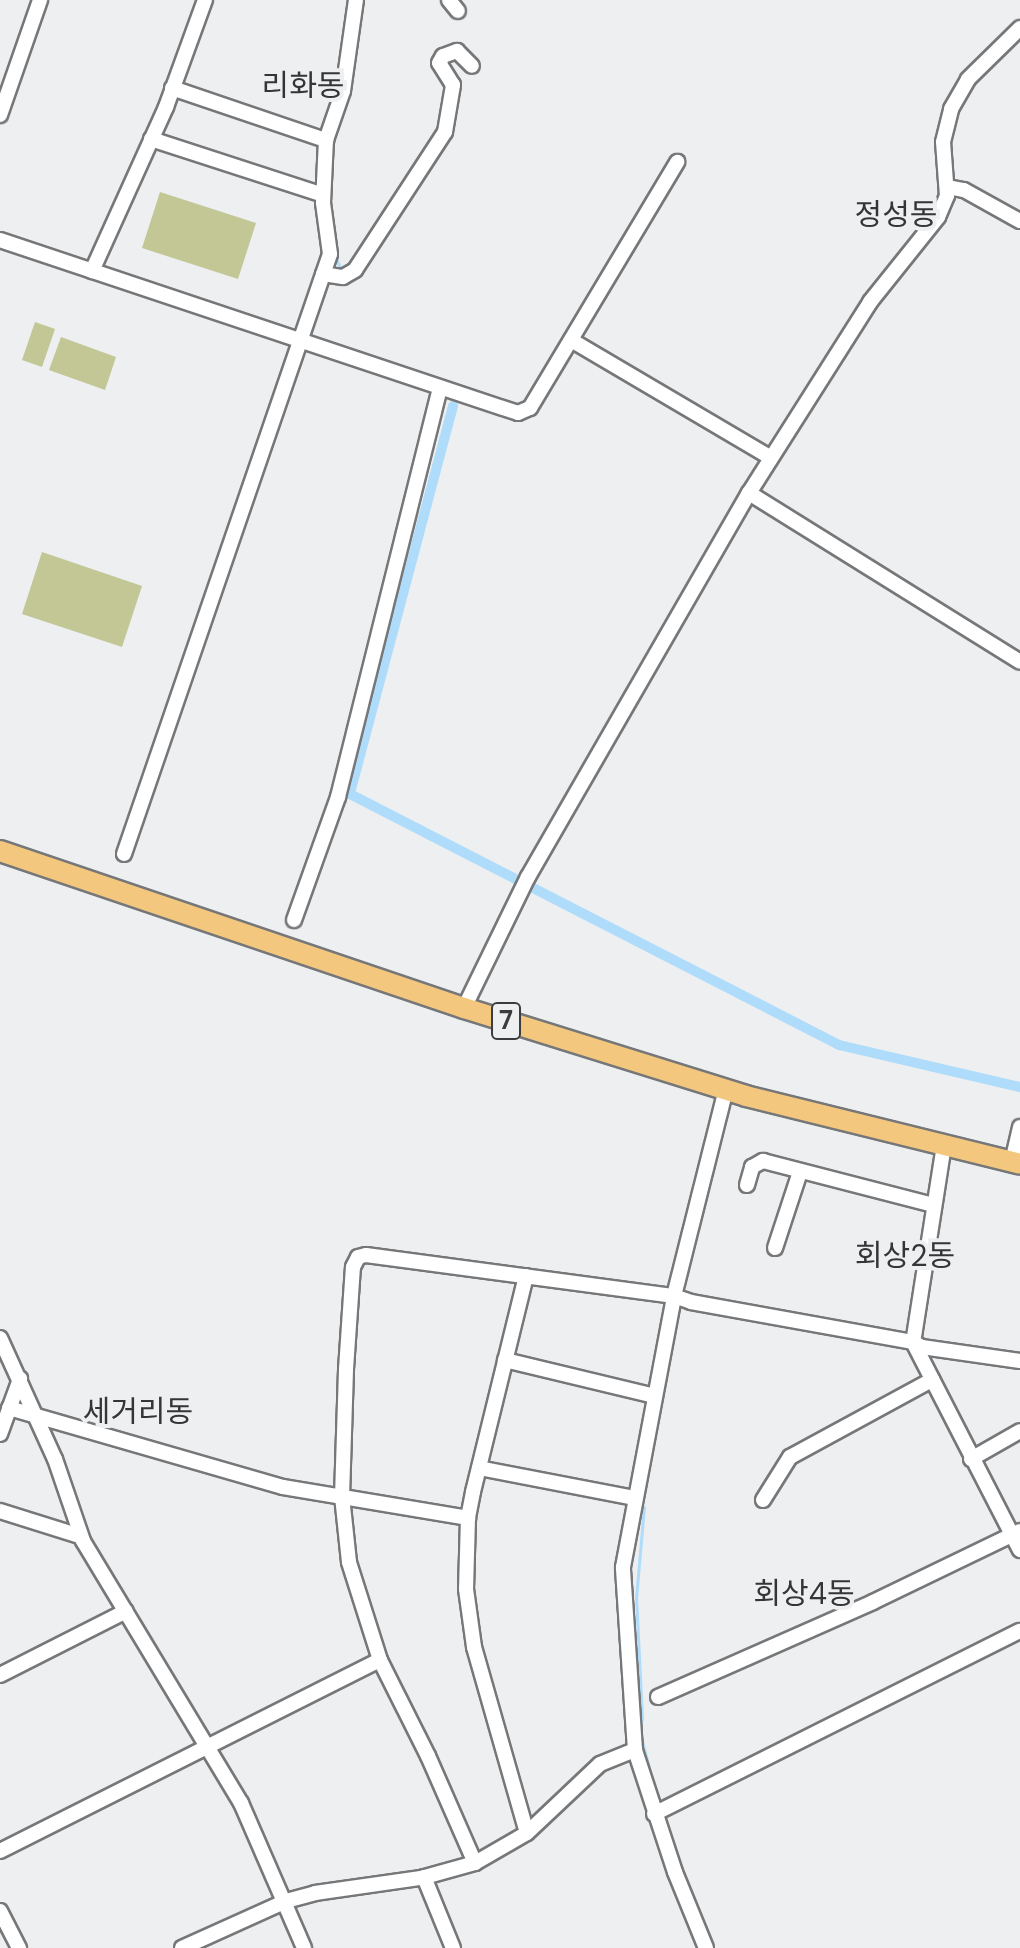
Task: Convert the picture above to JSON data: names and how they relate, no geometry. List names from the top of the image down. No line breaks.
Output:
{"streets":{"highway":["7"]},"districts":["리화동","정성동","회상2동","세거리동","회상4동"]}
